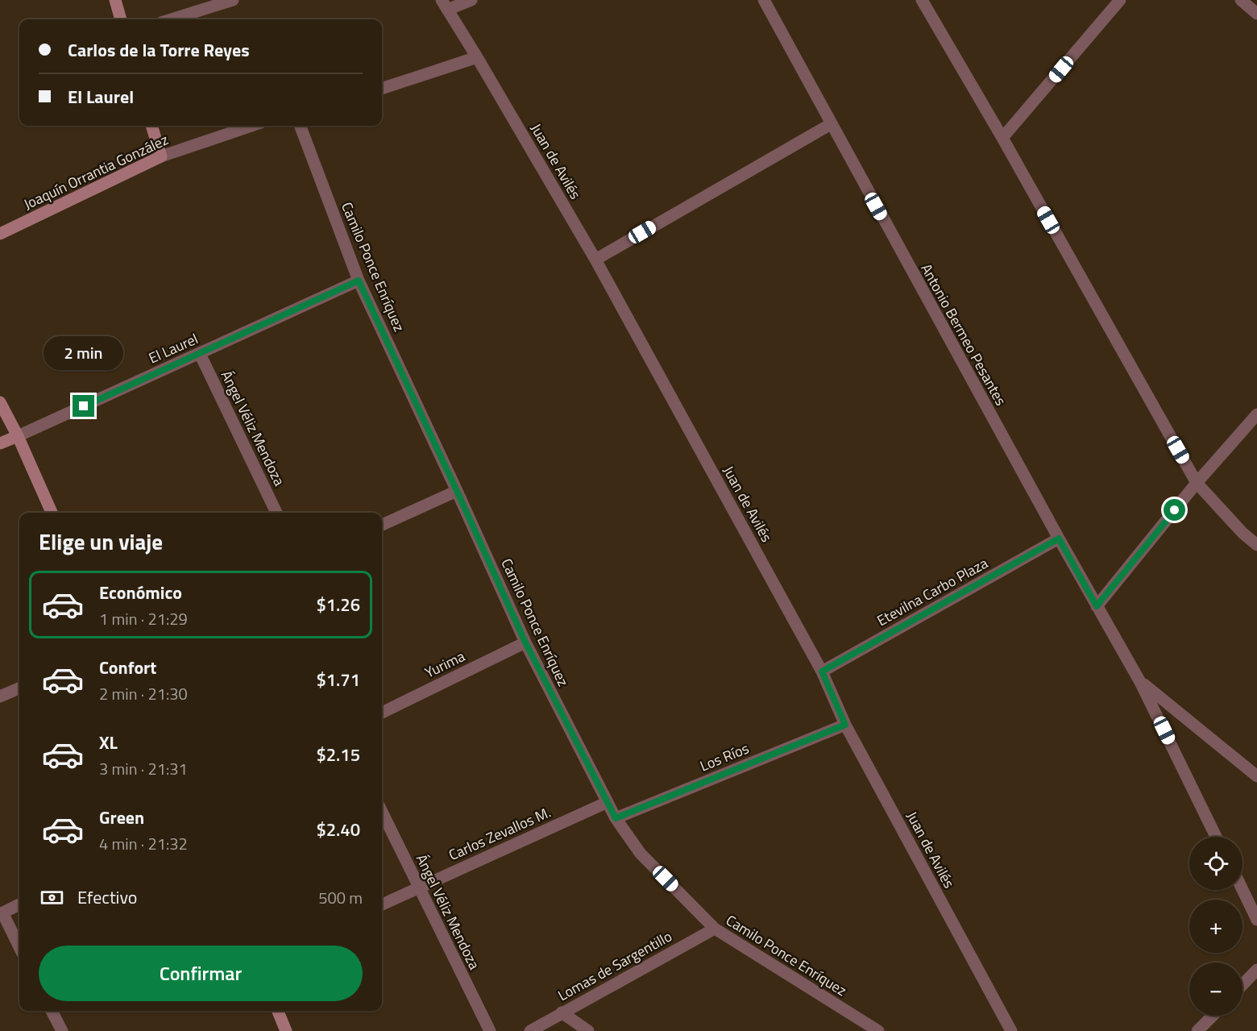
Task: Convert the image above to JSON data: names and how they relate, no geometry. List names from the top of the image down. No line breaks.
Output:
{"streets":{"street":["Juan de Avilés","Joaquín Orrantia González","Camilo Ponce Enríquez","Antonio Bermeo Pesantes","El Laurel","Ángel Véliz Mendoza","Etevilna Carbo Plaza","Yurima","Los Ríos","Carlos Zevallos M.","Lomas de Sargentillo"]},"crossings":[["Juan de Avilés","Etevilna Carbo Plaza"],["Juan de Avilés","Los Ríos"],["Camilo Ponce Enríquez","El Laurel"],["Camilo Ponce Enríquez","Yurima"],["Camilo Ponce Enríquez","Los Ríos"],["Camilo Ponce Enríquez","Carlos Zevallos M."],["Camilo Ponce Enríquez","Lomas de Sargentillo"],["Antonio Bermeo Pesantes","Etevilna Carbo Plaza"],["El Laurel","Ángel Véliz Mendoza"],["Ángel Véliz Mendoza","Carlos Zevallos M."]],"page":{"banner":["Carlos de la Torre Reyes","El Laurel"],"bubble":"2 min","heading":"Elige un viaje","list":[{"name":"Económico","note":"1 min · 21:29","value":"$1.26"},{"name":"Confort","note":"2 min · 21:30","value":"$1.71"},{"name":"XL","note":"3 min · 21:31","value":"$2.15"},{"name":"Green","note":"4 min · 21:32","value":"$2.40"}],"map_buttons":["+","−"],"pay":["Efectivo","500 m"],"buttons":"Confirmar"}}
